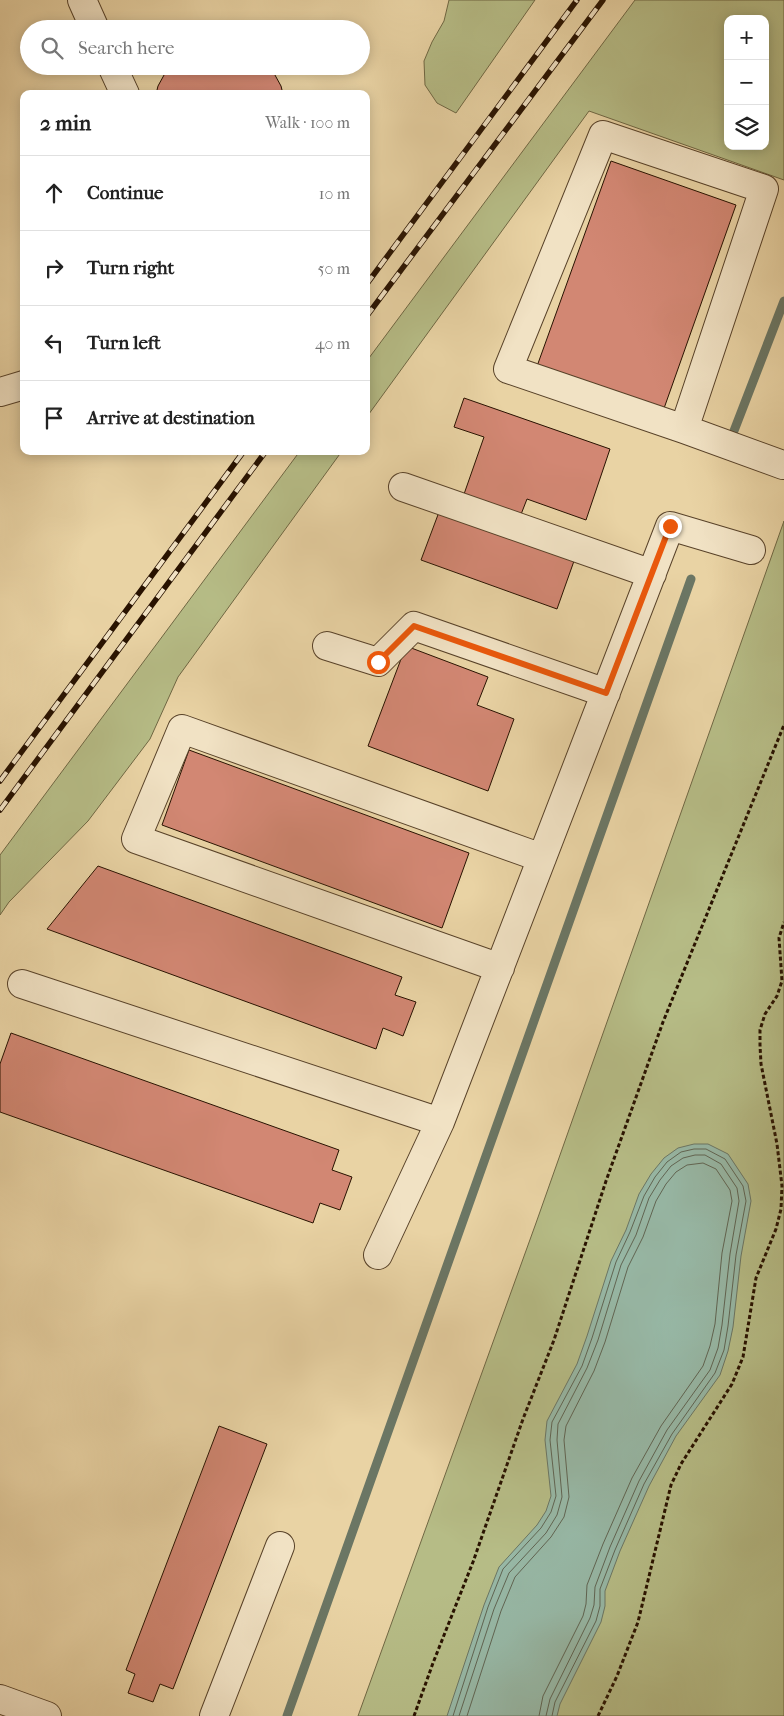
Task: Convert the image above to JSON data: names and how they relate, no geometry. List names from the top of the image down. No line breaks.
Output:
{"page":{"map_buttons":["+","−"],"search":"Search here","heading":["2 min","Walk · 100 m"],"list":[["Continue","10 m"],["Turn right","50 m"],["Turn left","40 m"],"Arrive at destination"]}}
